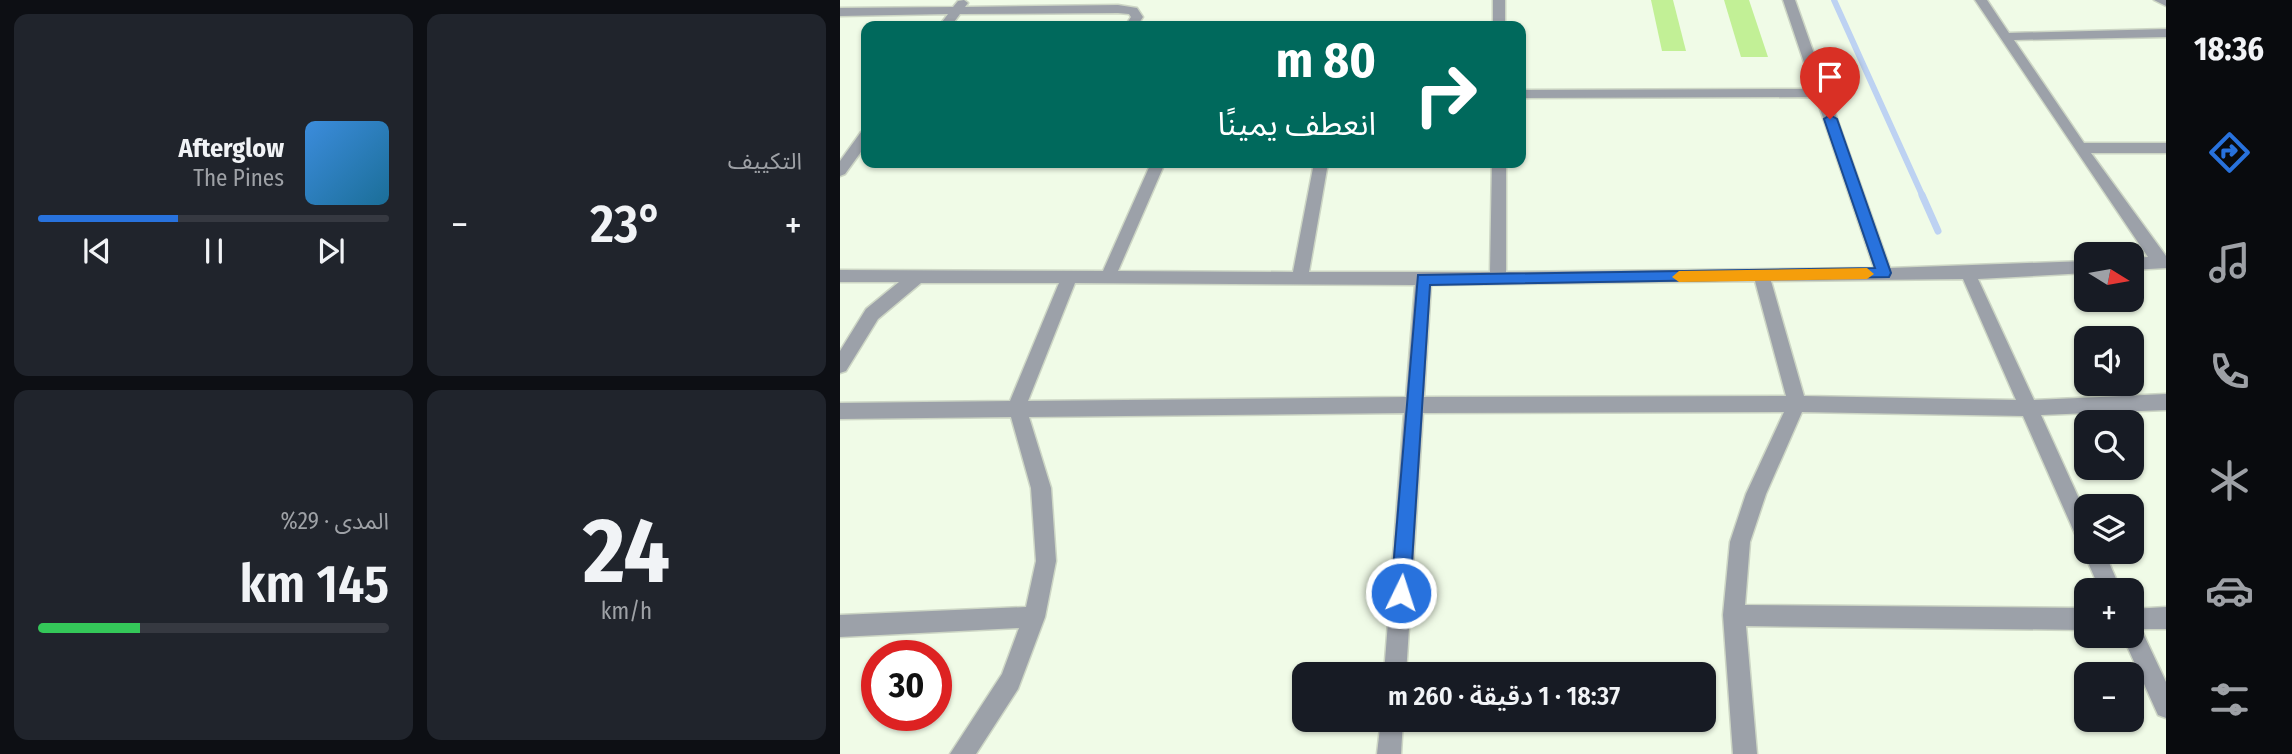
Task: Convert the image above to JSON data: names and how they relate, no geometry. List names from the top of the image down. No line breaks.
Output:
{"north":"right","page":{"tabs":"18:36","tile":["التكييف",["24","km/h"],["المدى · 29%","145 km"]],"turn":["80 m","انعطف يمينًا"],"song":["Afterglow","The Pines"],"heat":["−","23°","+"],"map_buttons":["+","−"],"limit":"30","trip":"18:37 · 1 دقيقة · 260 m"}}
